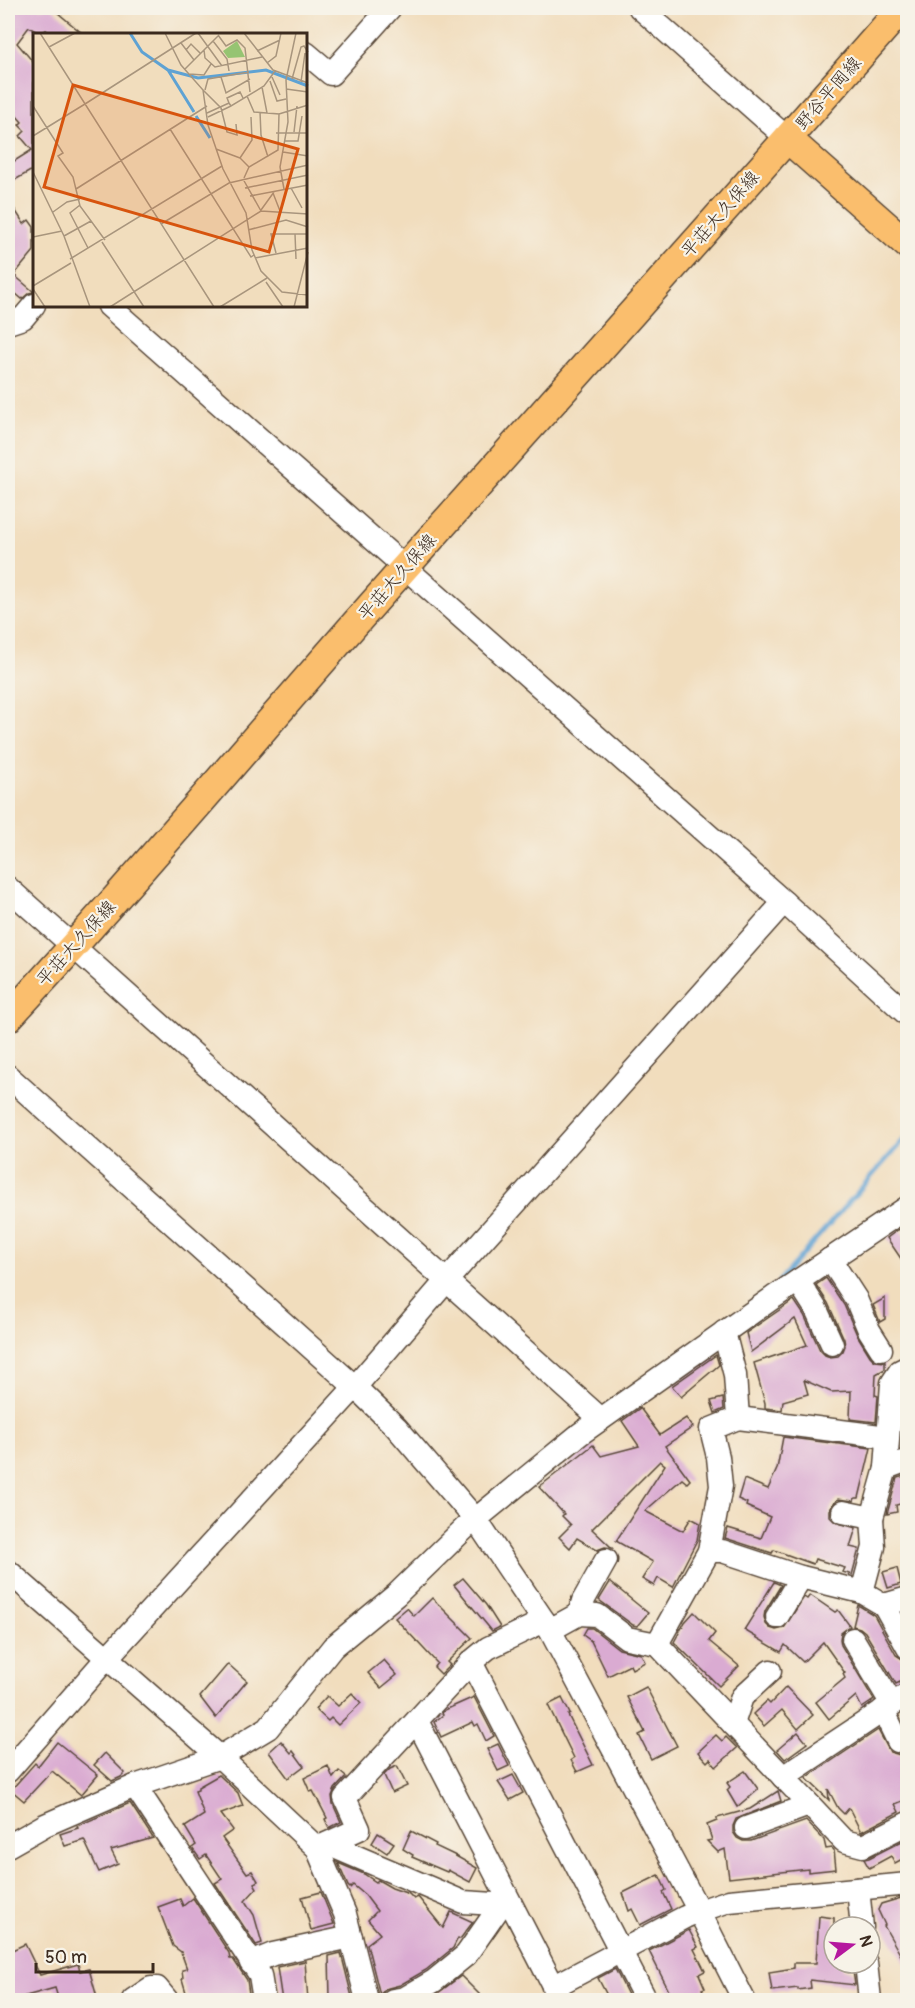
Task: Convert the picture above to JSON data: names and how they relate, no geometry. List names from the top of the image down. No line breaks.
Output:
{"streets":{"main road":["野谷平岡線","平荘大久保線"]},"crossings":[["野谷平岡線","平荘大久保線"]],"scale_bar":"50 m","north":"right"}
